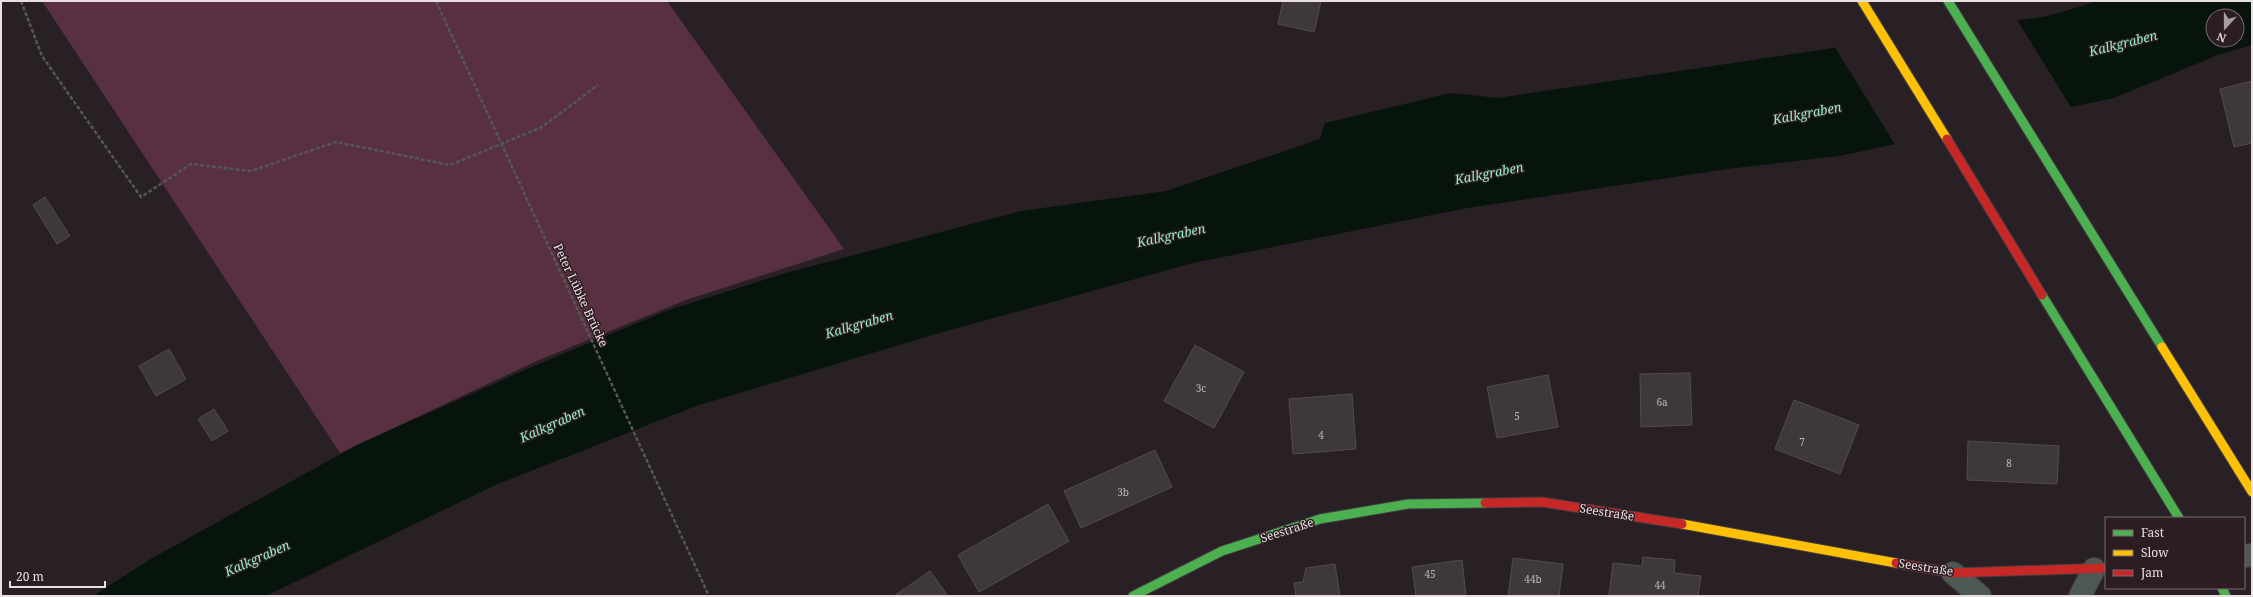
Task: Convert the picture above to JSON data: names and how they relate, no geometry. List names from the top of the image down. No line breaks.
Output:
{"streets":{"main road":["Seestraße"],"path":["Peter Lübke Brücke"]},"water":["Kalkgraben"],"house_numbers":["3c","6a","5","4","7","8","3b","45","44b","44"],"legend":["Fast","Slow","Jam"],"scale_bar":"20 m","north":"bottom"}
